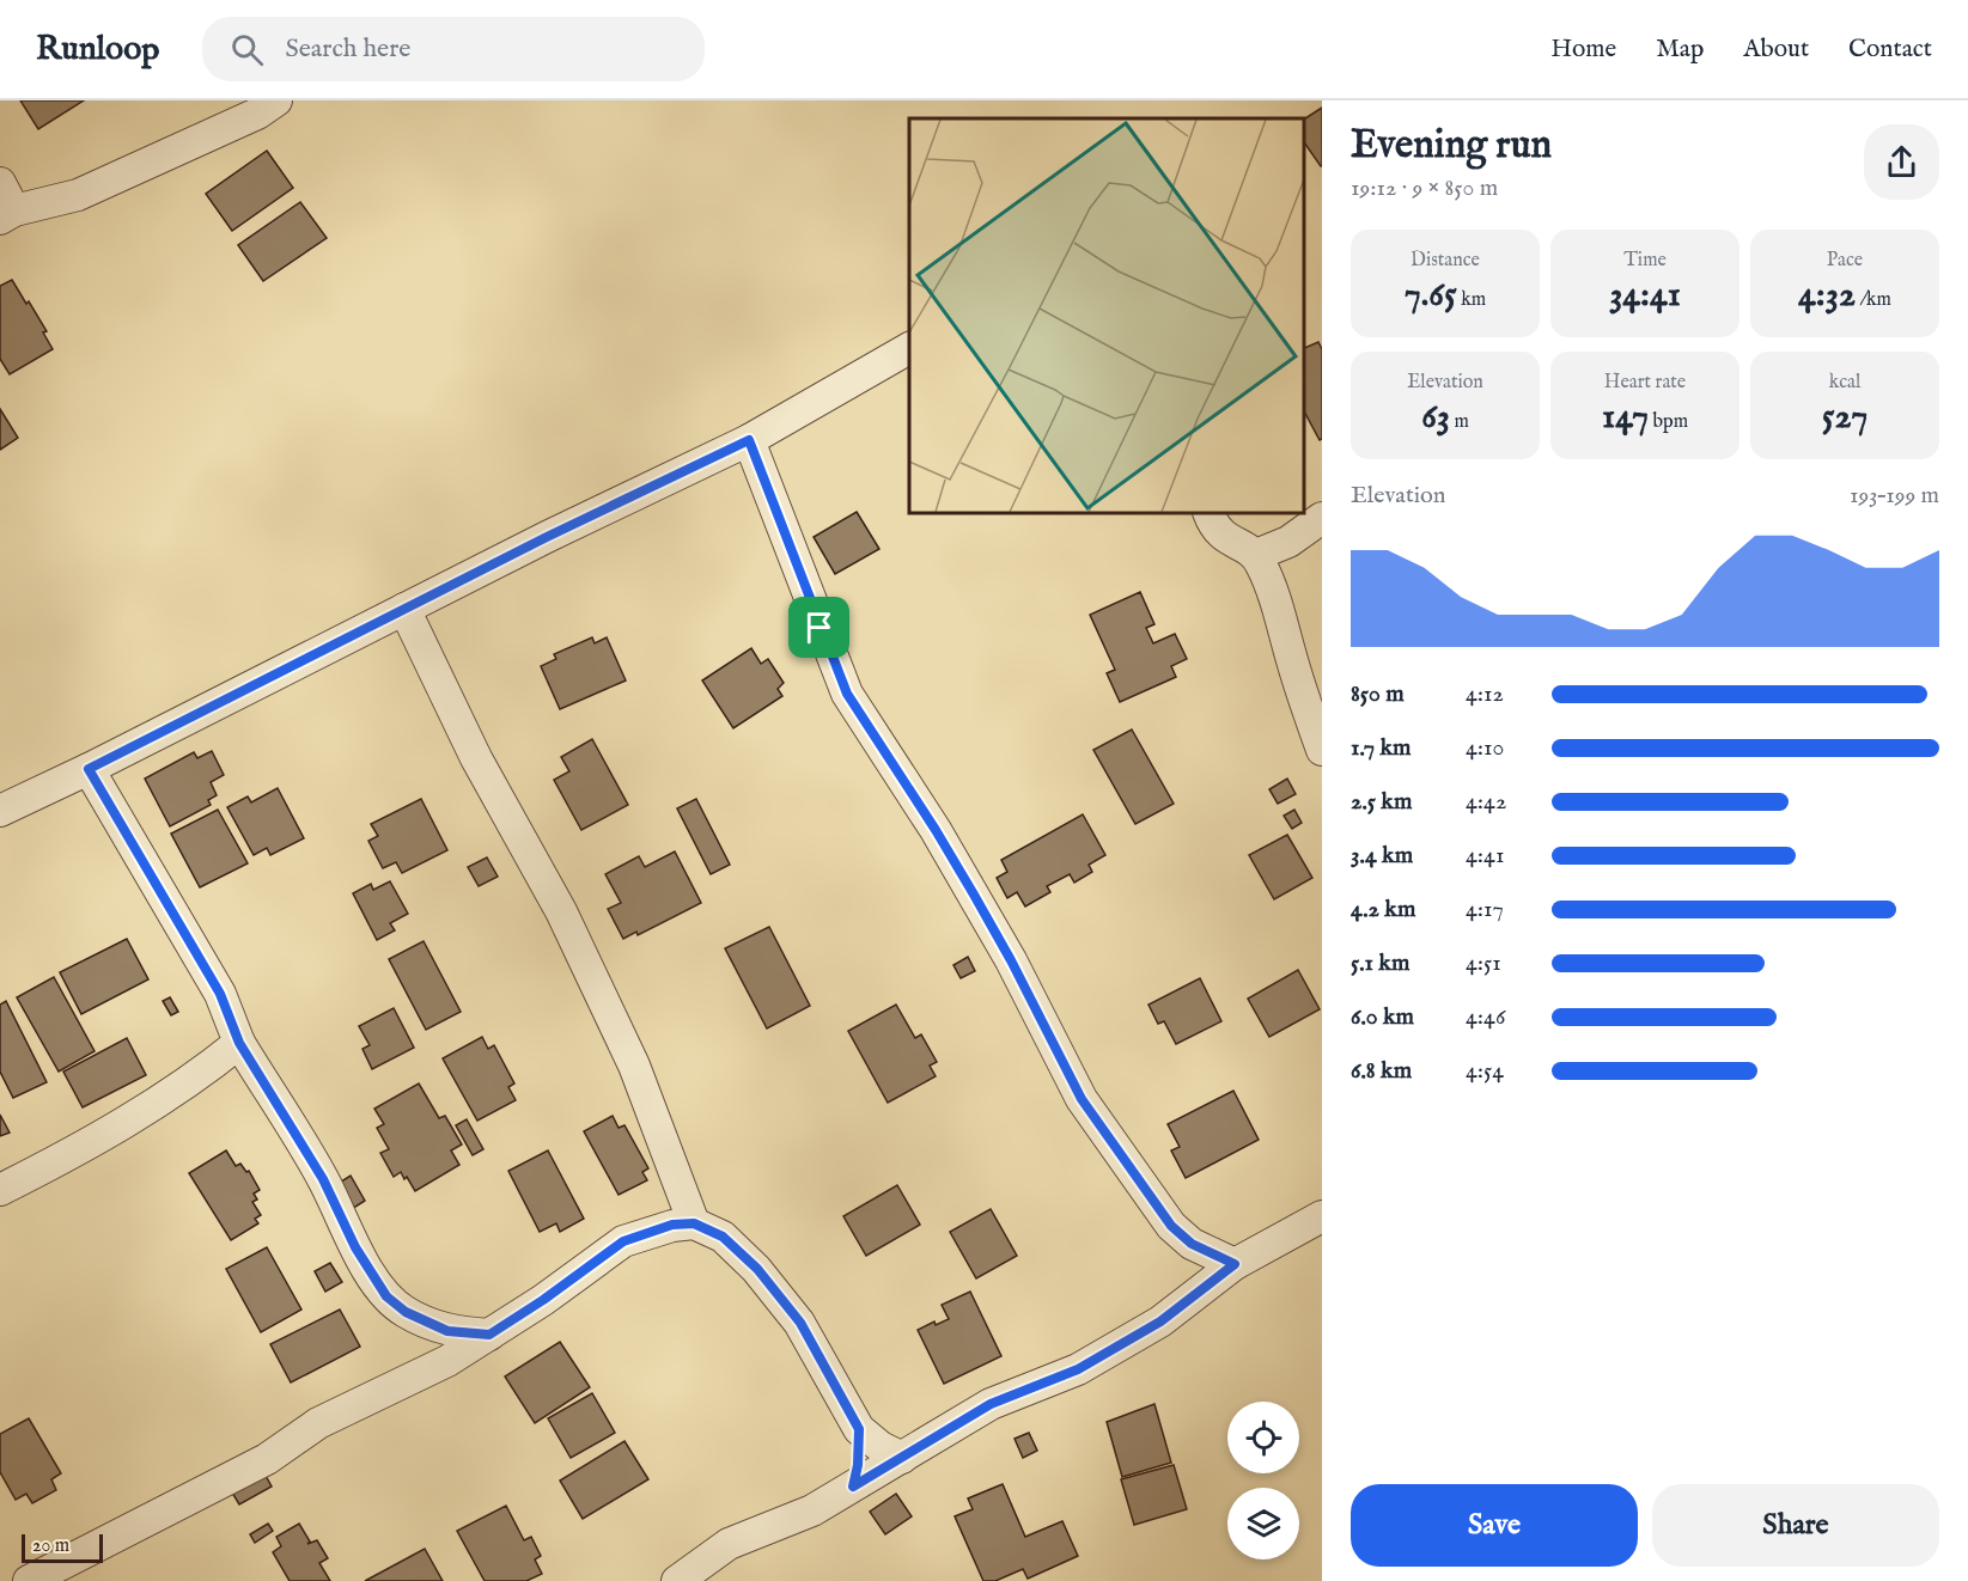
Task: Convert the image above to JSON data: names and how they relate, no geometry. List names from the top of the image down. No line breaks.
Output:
{"scale_bar":"20 m","page":{"header":"Runloop","search":"Search here","nav":["Home","Map","About","Contact"],"heading":["Evening run","19:12 · 9 × 850 m"],"stats":[["Distance","7.65 km"],["Time","34:41"],["Pace","4:32 /km"],["Elevation","63 m"],["Heart rate","147 bpm"],["kcal","527"]],"chart":["Elevation","193–199 m"],"list":[{"name":"850 m","note":"4:12"},{"name":"1.7 km","note":"4:10"},{"name":"2.5 km","note":"4:42"},{"name":"3.4 km","note":"4:41"},{"name":"4.2 km","note":"4:17"},{"name":"5.1 km","note":"4:51"},{"name":"6.0 km","note":"4:46"},{"name":"6.8 km","note":"4:54"}],"buttons":["Save","Share"],"scale":"20 m"}}
